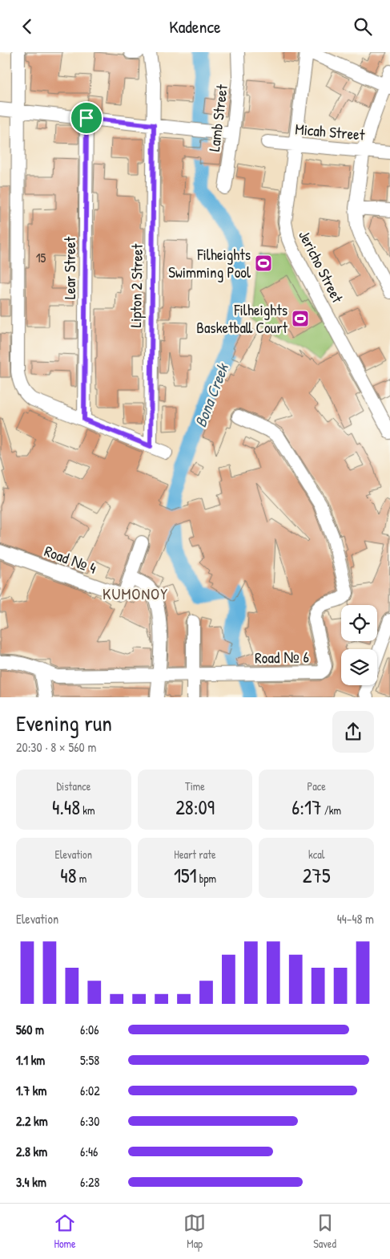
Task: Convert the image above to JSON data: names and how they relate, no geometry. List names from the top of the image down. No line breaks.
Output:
{"streets":{"street":["Lamb Street","Micah Street","Jericho Street","Lear Street","Lipton 2 Street","Road № 4","Road № 6"]},"crossings":[["Micah Street","Jericho Street"]],"districts":["KUMONOY"],"water":["Bona Creek"],"places":{"sports":["Filheights Swimming Pool","Filheights Basketball Court"]},"house_numbers":["15"],"page":{"header":"Kadence","heading":["Evening run","20:30 · 8 × 560 m"],"stats":[["Distance","4.48 km"],["Time","28:09"],["Pace","6:17 /km"],["Elevation","48 m"],["Heart rate","151 bpm"],["kcal","275"]],"chart":["Elevation","44–48 m"],"list":[{"name":"560 m","note":"6:06"},{"name":"1.1 km","note":"5:58"},{"name":"1.7 km","note":"6:02"},{"name":"2.2 km","note":"6:30"},{"name":"2.8 km","note":"6:46"},{"name":"3.4 km","note":"6:28"}],"tabs":["Home","Map","Saved"]}}
